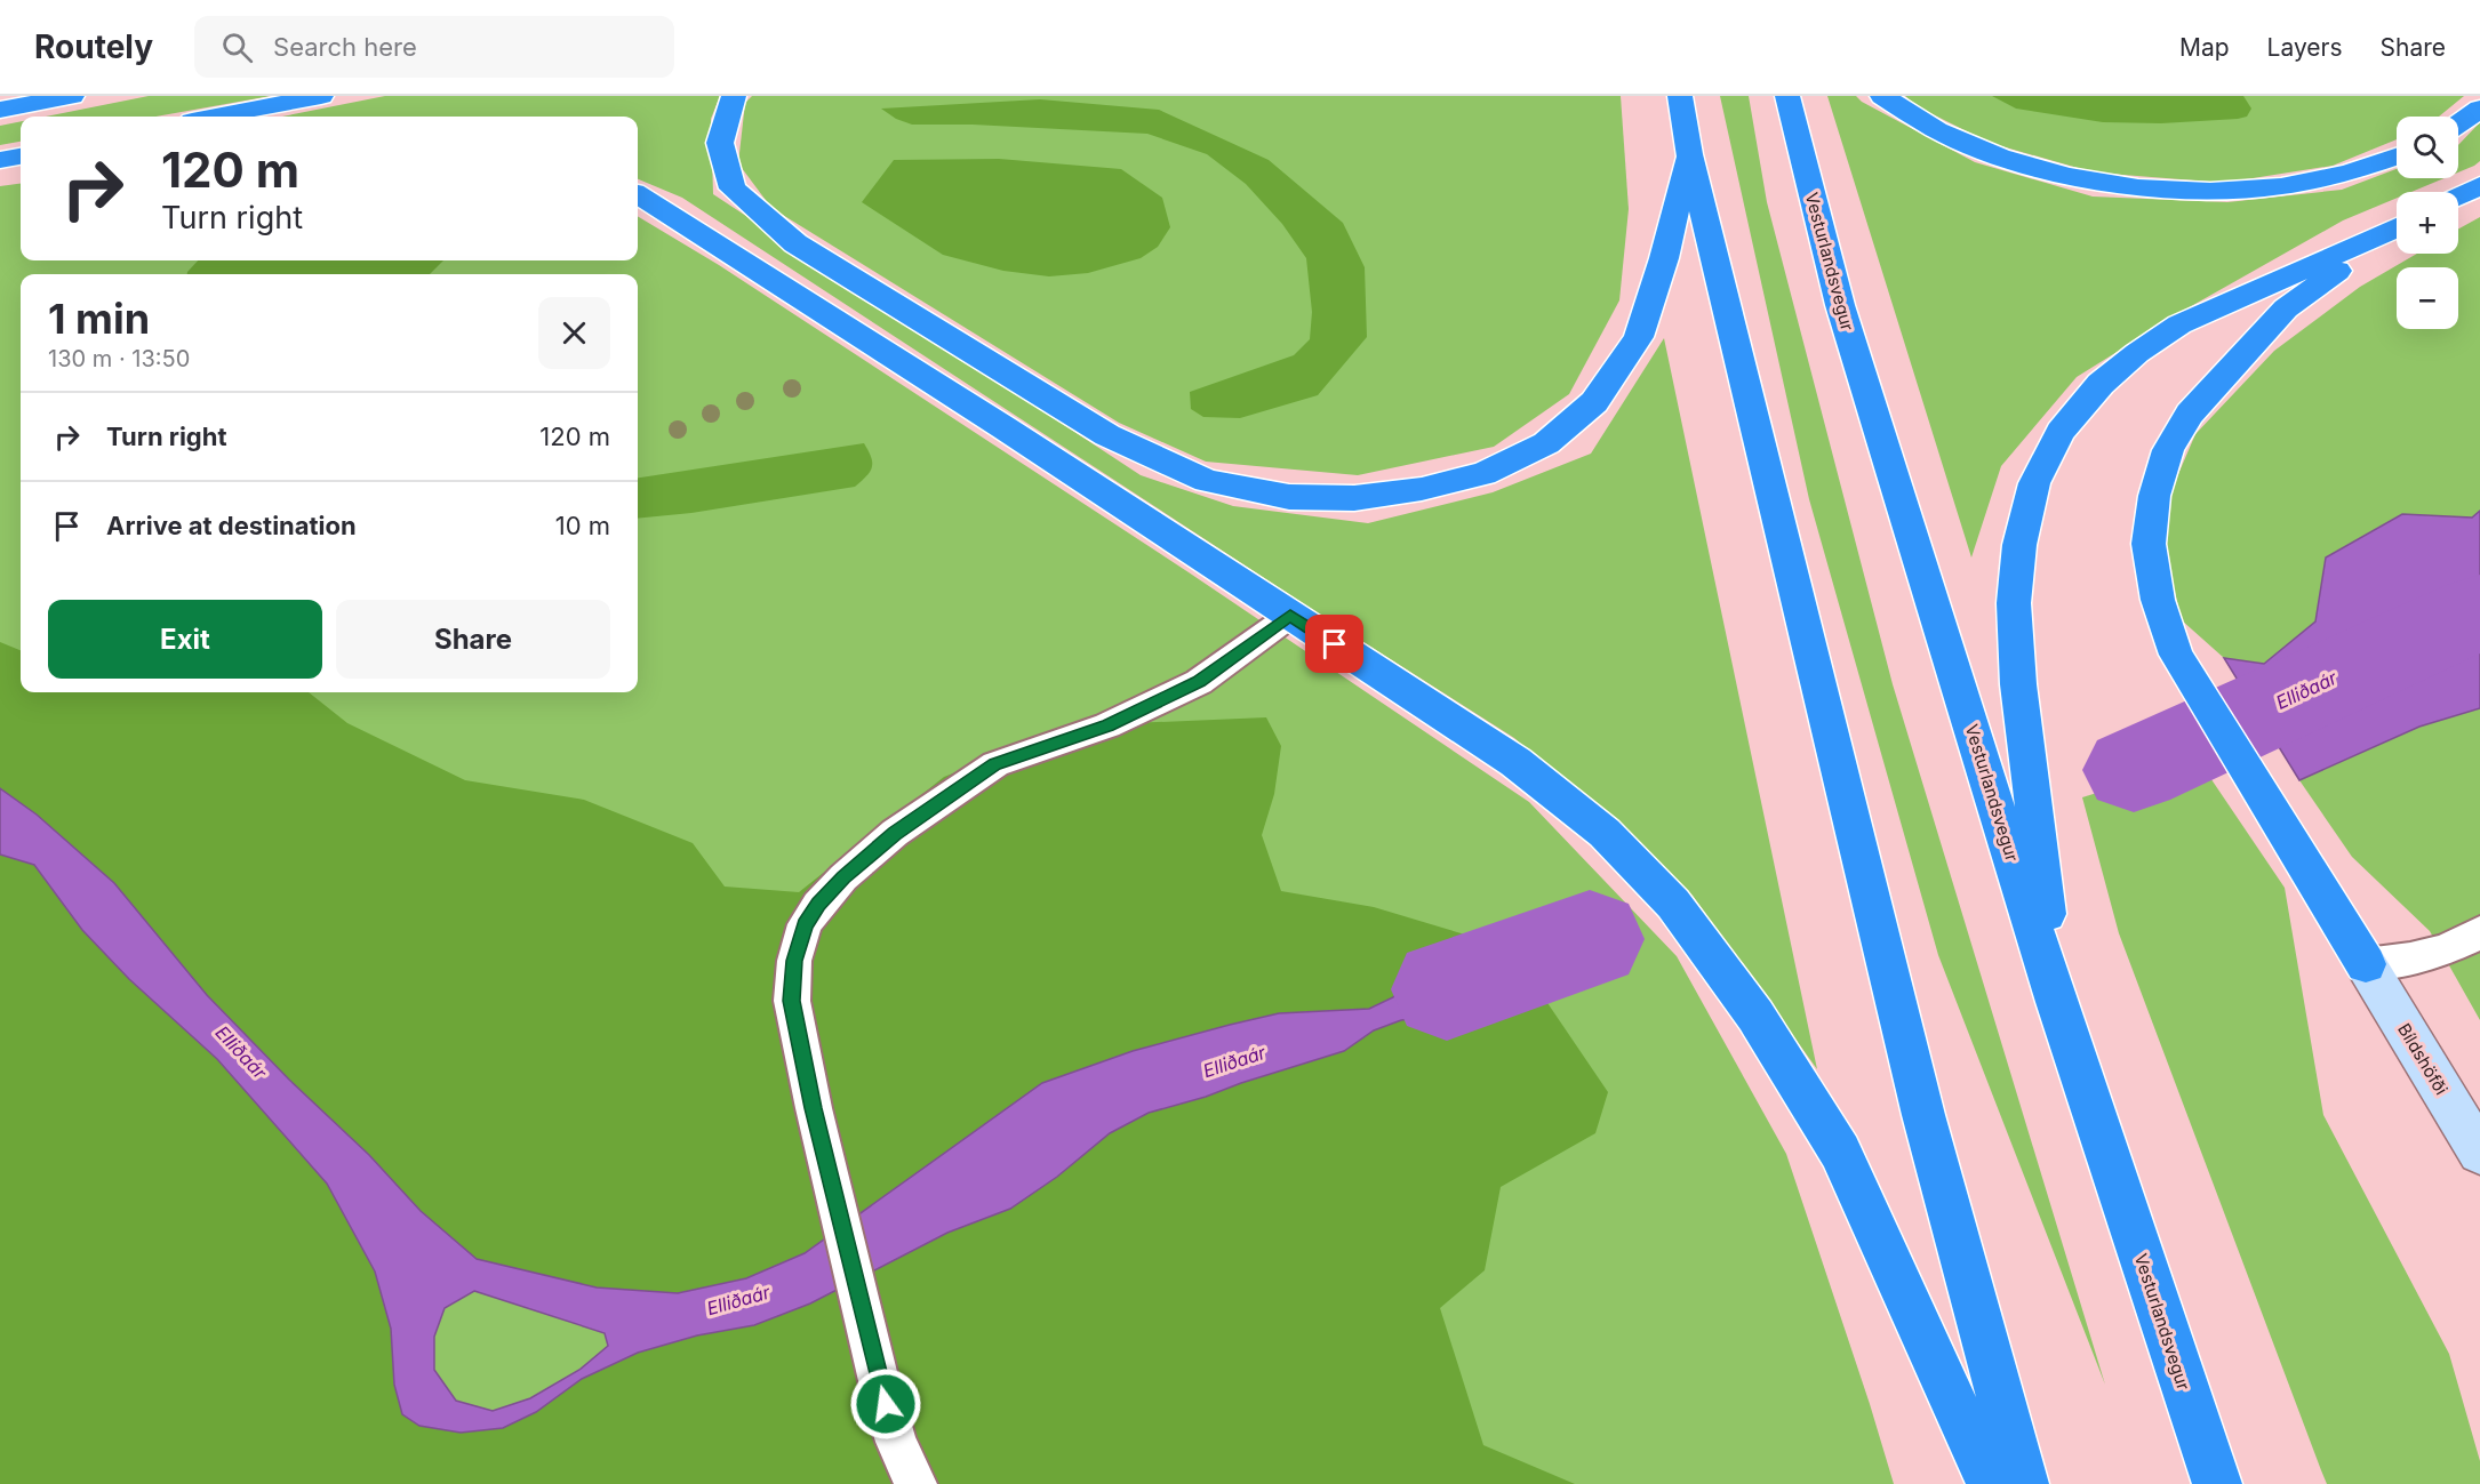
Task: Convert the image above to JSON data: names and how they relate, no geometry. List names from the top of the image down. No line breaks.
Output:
{"streets":{"highway":["Vesturlandsvegur"],"street":["Bíldshöfði"]},"water":["Elliðaár"],"page":{"header":"Routely","search":"Search here","nav":["Map","Layers","Share"],"map_buttons":["+","−"],"turn":["120 m","Turn right"],"heading":["1 min","130 m · 13:50"],"list":[{"name":"Turn right","value":"120 m"},{"name":"Arrive at destination","value":"10 m"}],"buttons":["Exit","Share"]}}
